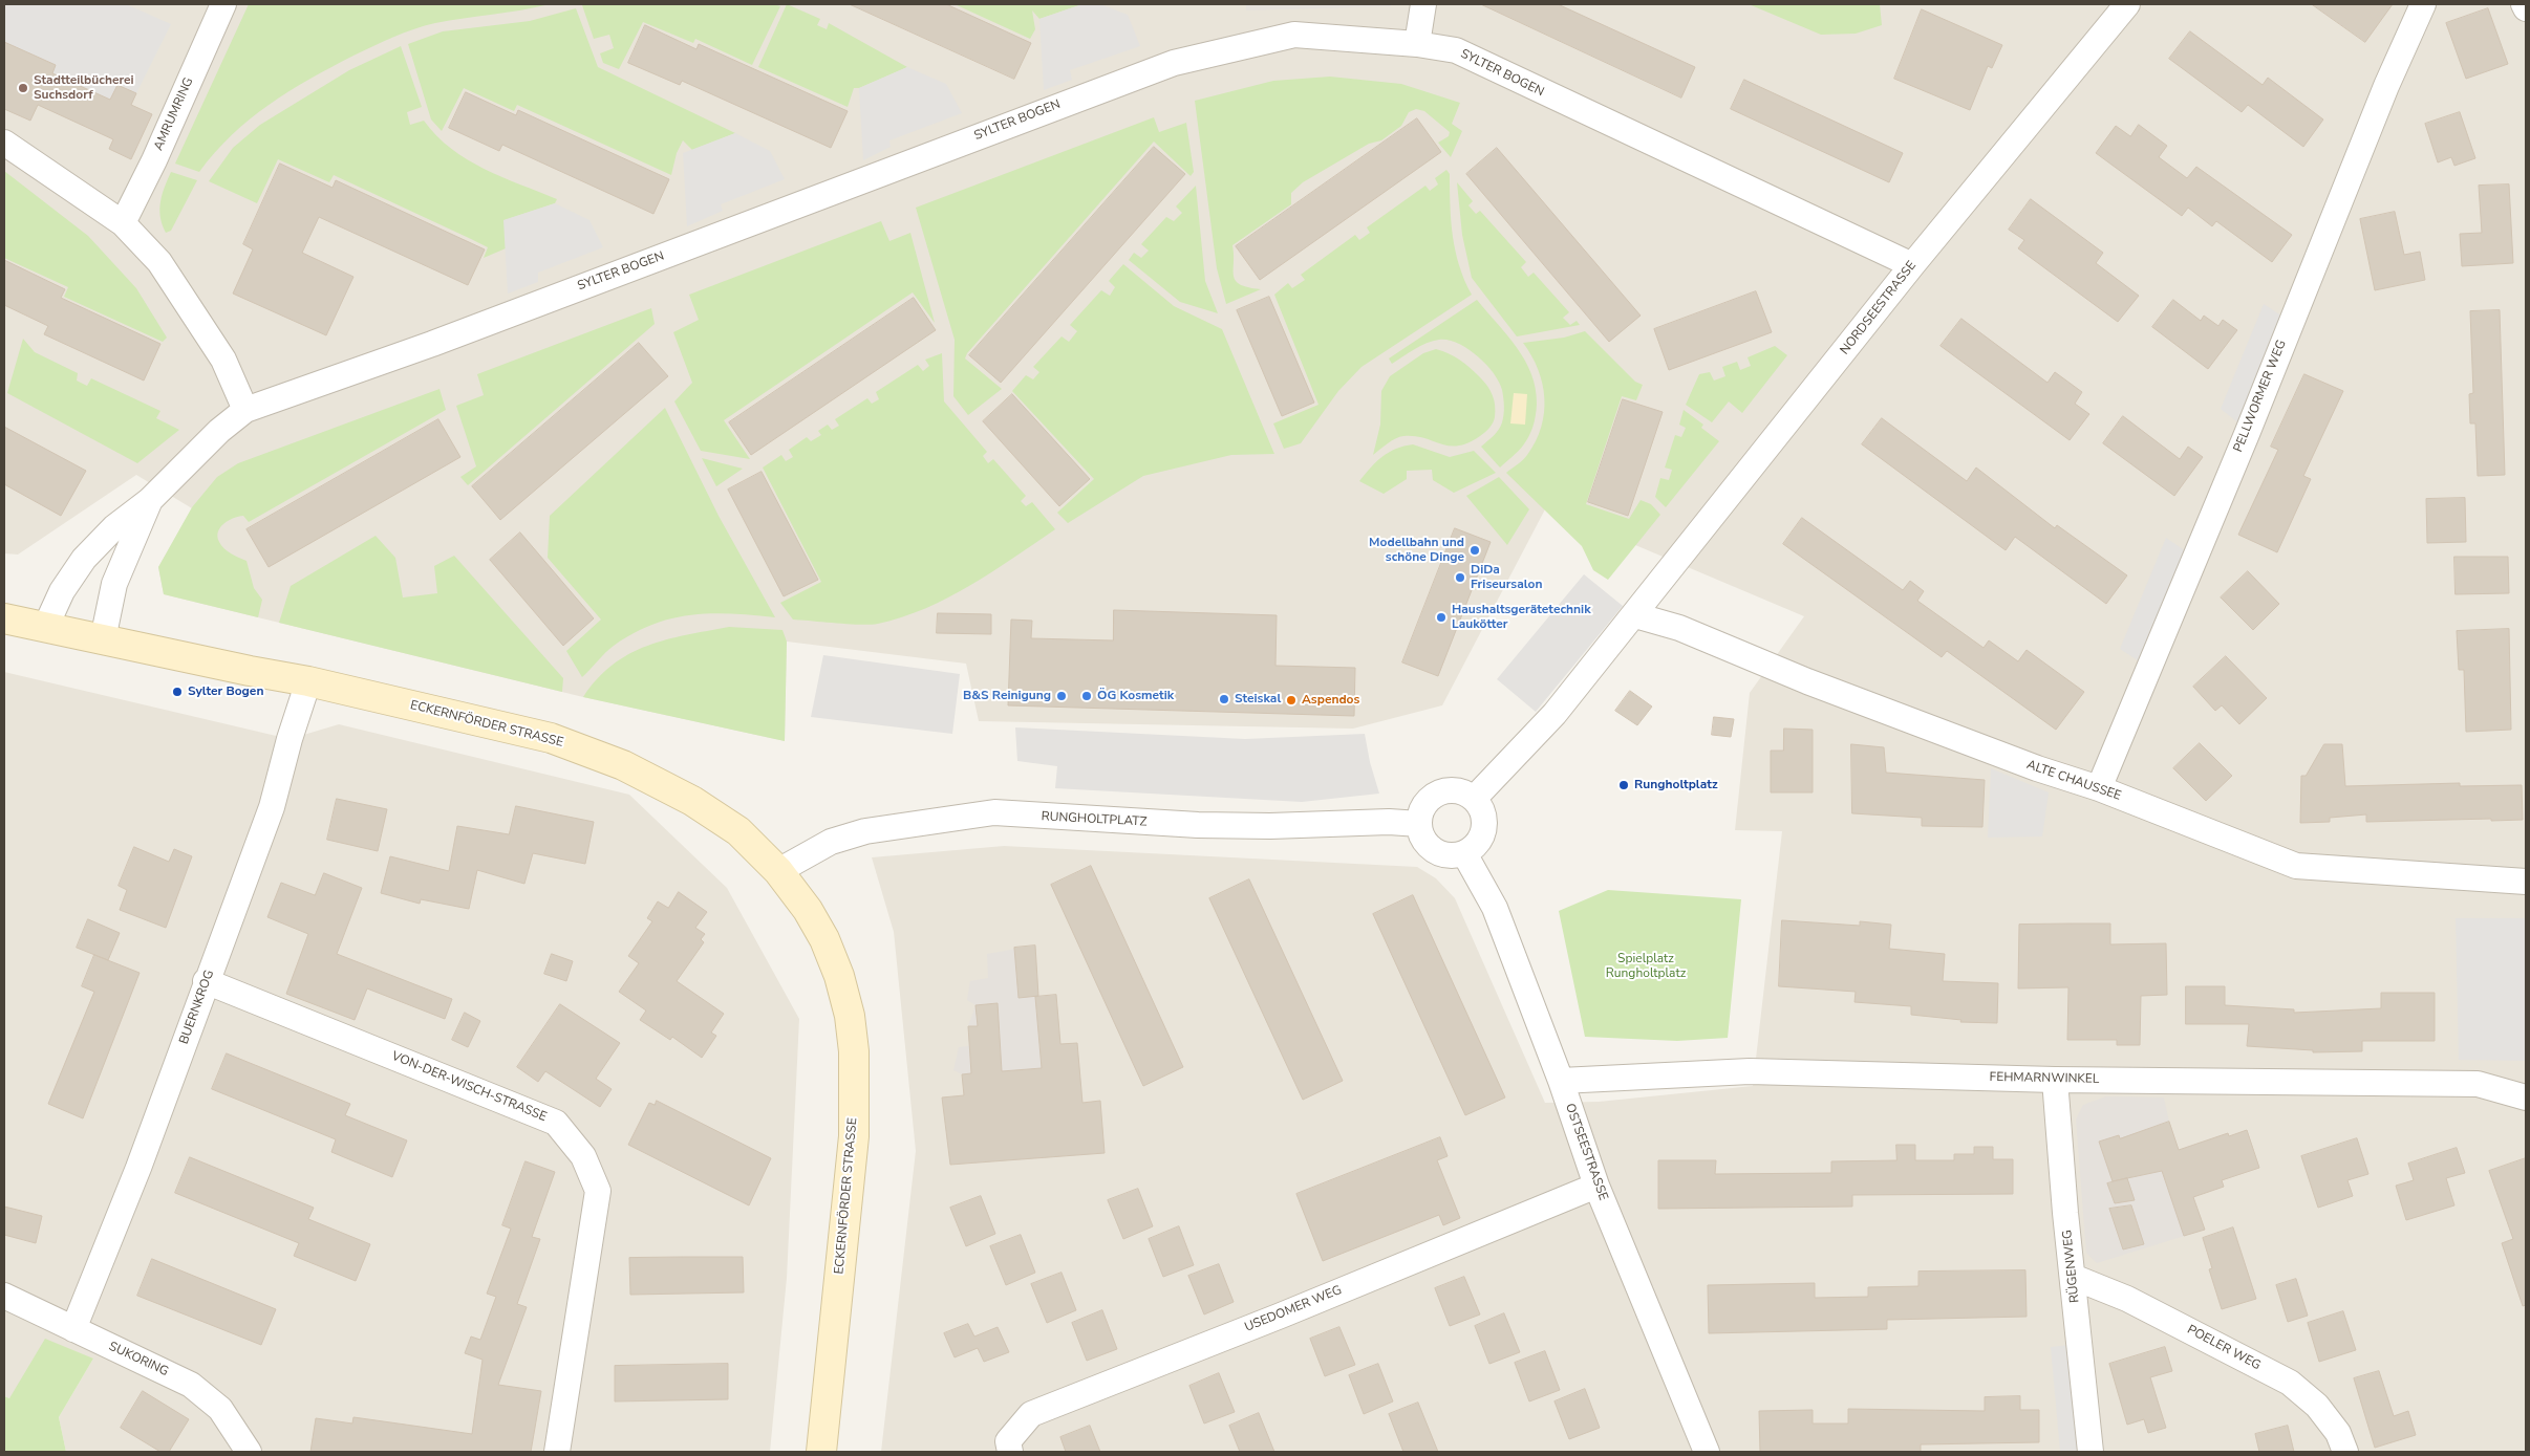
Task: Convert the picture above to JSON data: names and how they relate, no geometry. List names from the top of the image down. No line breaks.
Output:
{"streets":{"street":["SYLTER BOGEN","AMRUMRING","NORDSEESTRASSE","PELLWORMER WEG","ECKERNFÖRDER STRASSE","ALTE CHAUSSEE","RUNGHOLTPLATZ","BUERNKROG","FEHMARNWINKEL","VON-DER-WISCH-STRASSE","OSTSEESTRASSE","RÜGENWEG","USEDOMER WEG","POELER WEG","SUKORING"]},"crossings":[["SYLTER BOGEN","NORDSEESTRASSE"],["SYLTER BOGEN","ECKERNFÖRDER STRASSE"],["NORDSEESTRASSE","ALTE CHAUSSEE"],["PELLWORMER WEG","ALTE CHAUSSEE"],["ECKERNFÖRDER STRASSE","RUNGHOLTPLATZ"],["ECKERNFÖRDER STRASSE","BUERNKROG"],["RUNGHOLTPLATZ","OSTSEESTRASSE"],["BUERNKROG","VON-DER-WISCH-STRASSE"],["BUERNKROG","SUKORING"],["FEHMARNWINKEL","OSTSEESTRASSE"],["FEHMARNWINKEL","RÜGENWEG"],["OSTSEESTRASSE","USEDOMER WEG"],["RÜGENWEG","POELER WEG"]],"parks":["Spielplatz Rungholtplatz"],"places":["Stadtteilbücherei Suchsdorf","Modellbahn und schöne Dinge","DiDa Friseursalon","Haushaltsgerätetechnik Laukötter","Sylter Bogen","B&S Reinigung","ÖG Kosmetik","Steiskal","Aspendos","Rungholtplatz"]}
